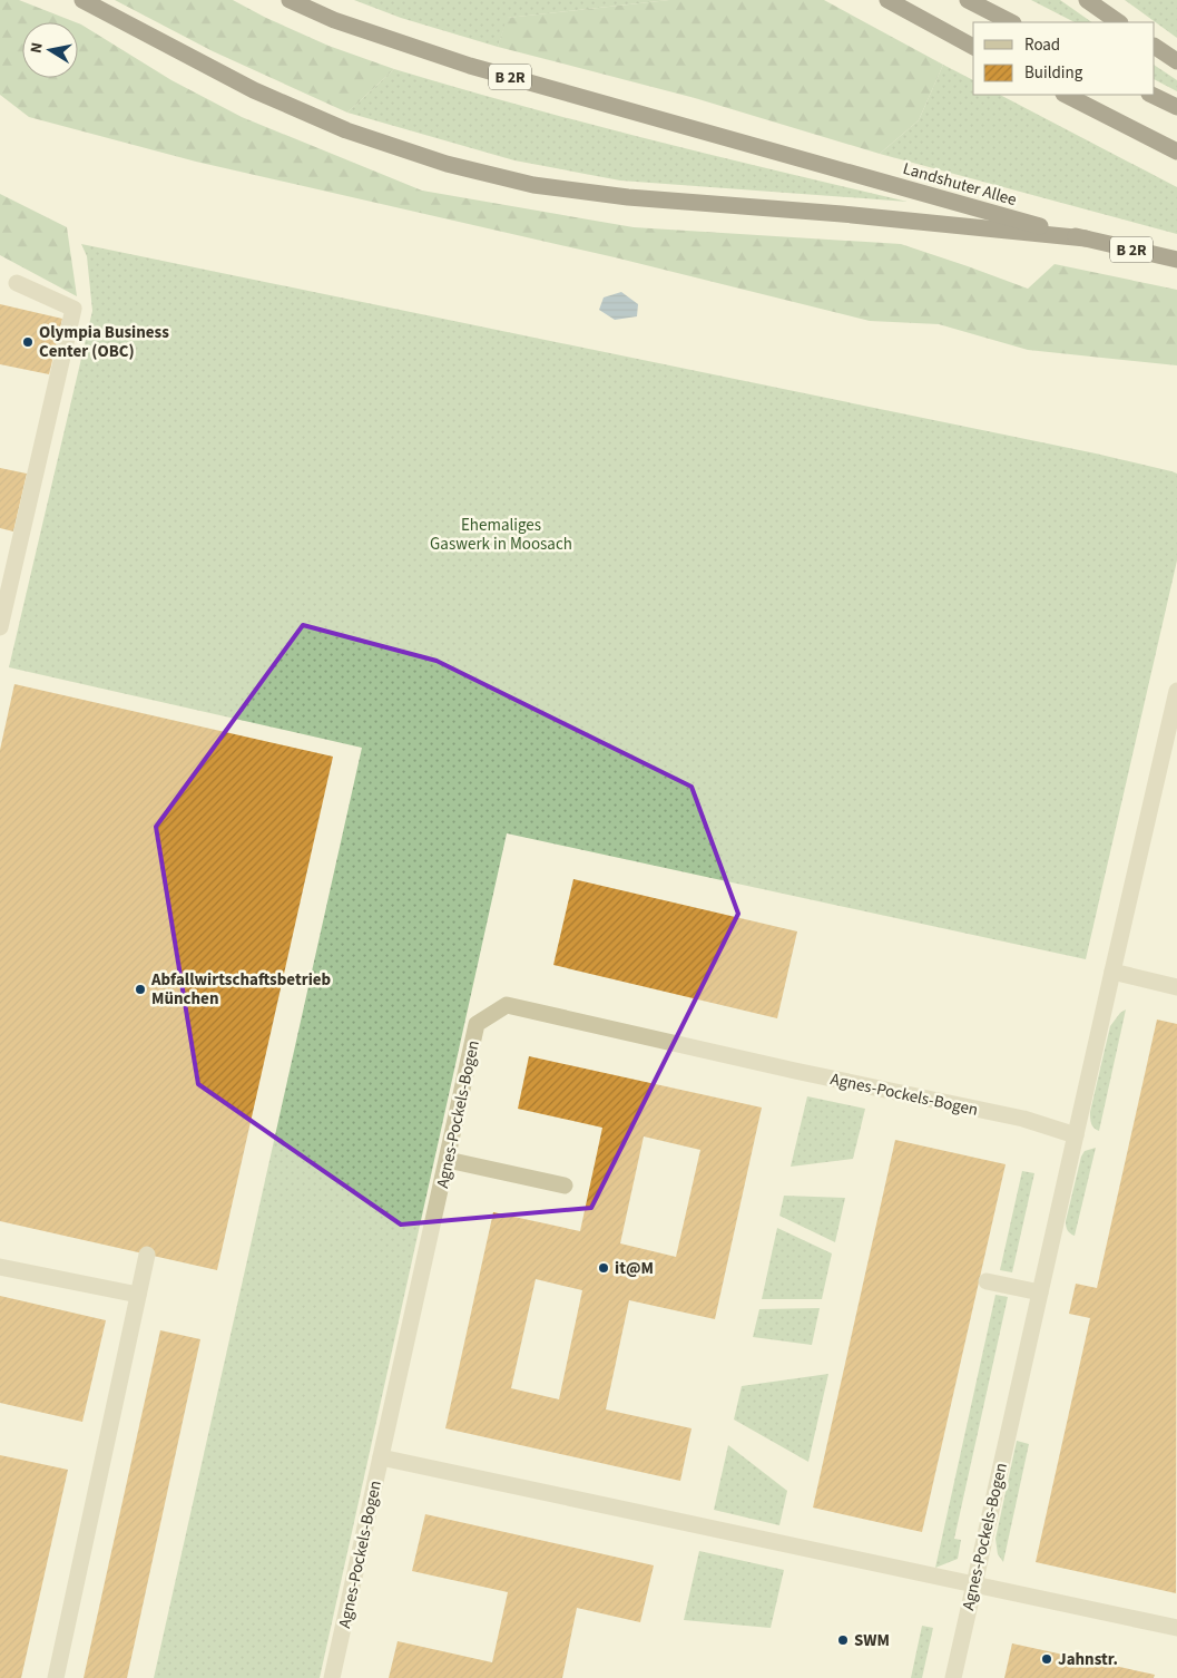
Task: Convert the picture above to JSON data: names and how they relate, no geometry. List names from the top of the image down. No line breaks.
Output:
{"streets":{"highway":["B 2R","Landshuter Allee"],"street":["Agnes-Pockels-Bogen"]},"parks":["Ehemaliges Gaswerk in Moosach"],"places":["Olympia Business Center (OBC)","Abfallwirtschaftsbetrieb München","it@M","SWM","Jahnstr."],"legend":["Road","Building"],"north":"left"}
